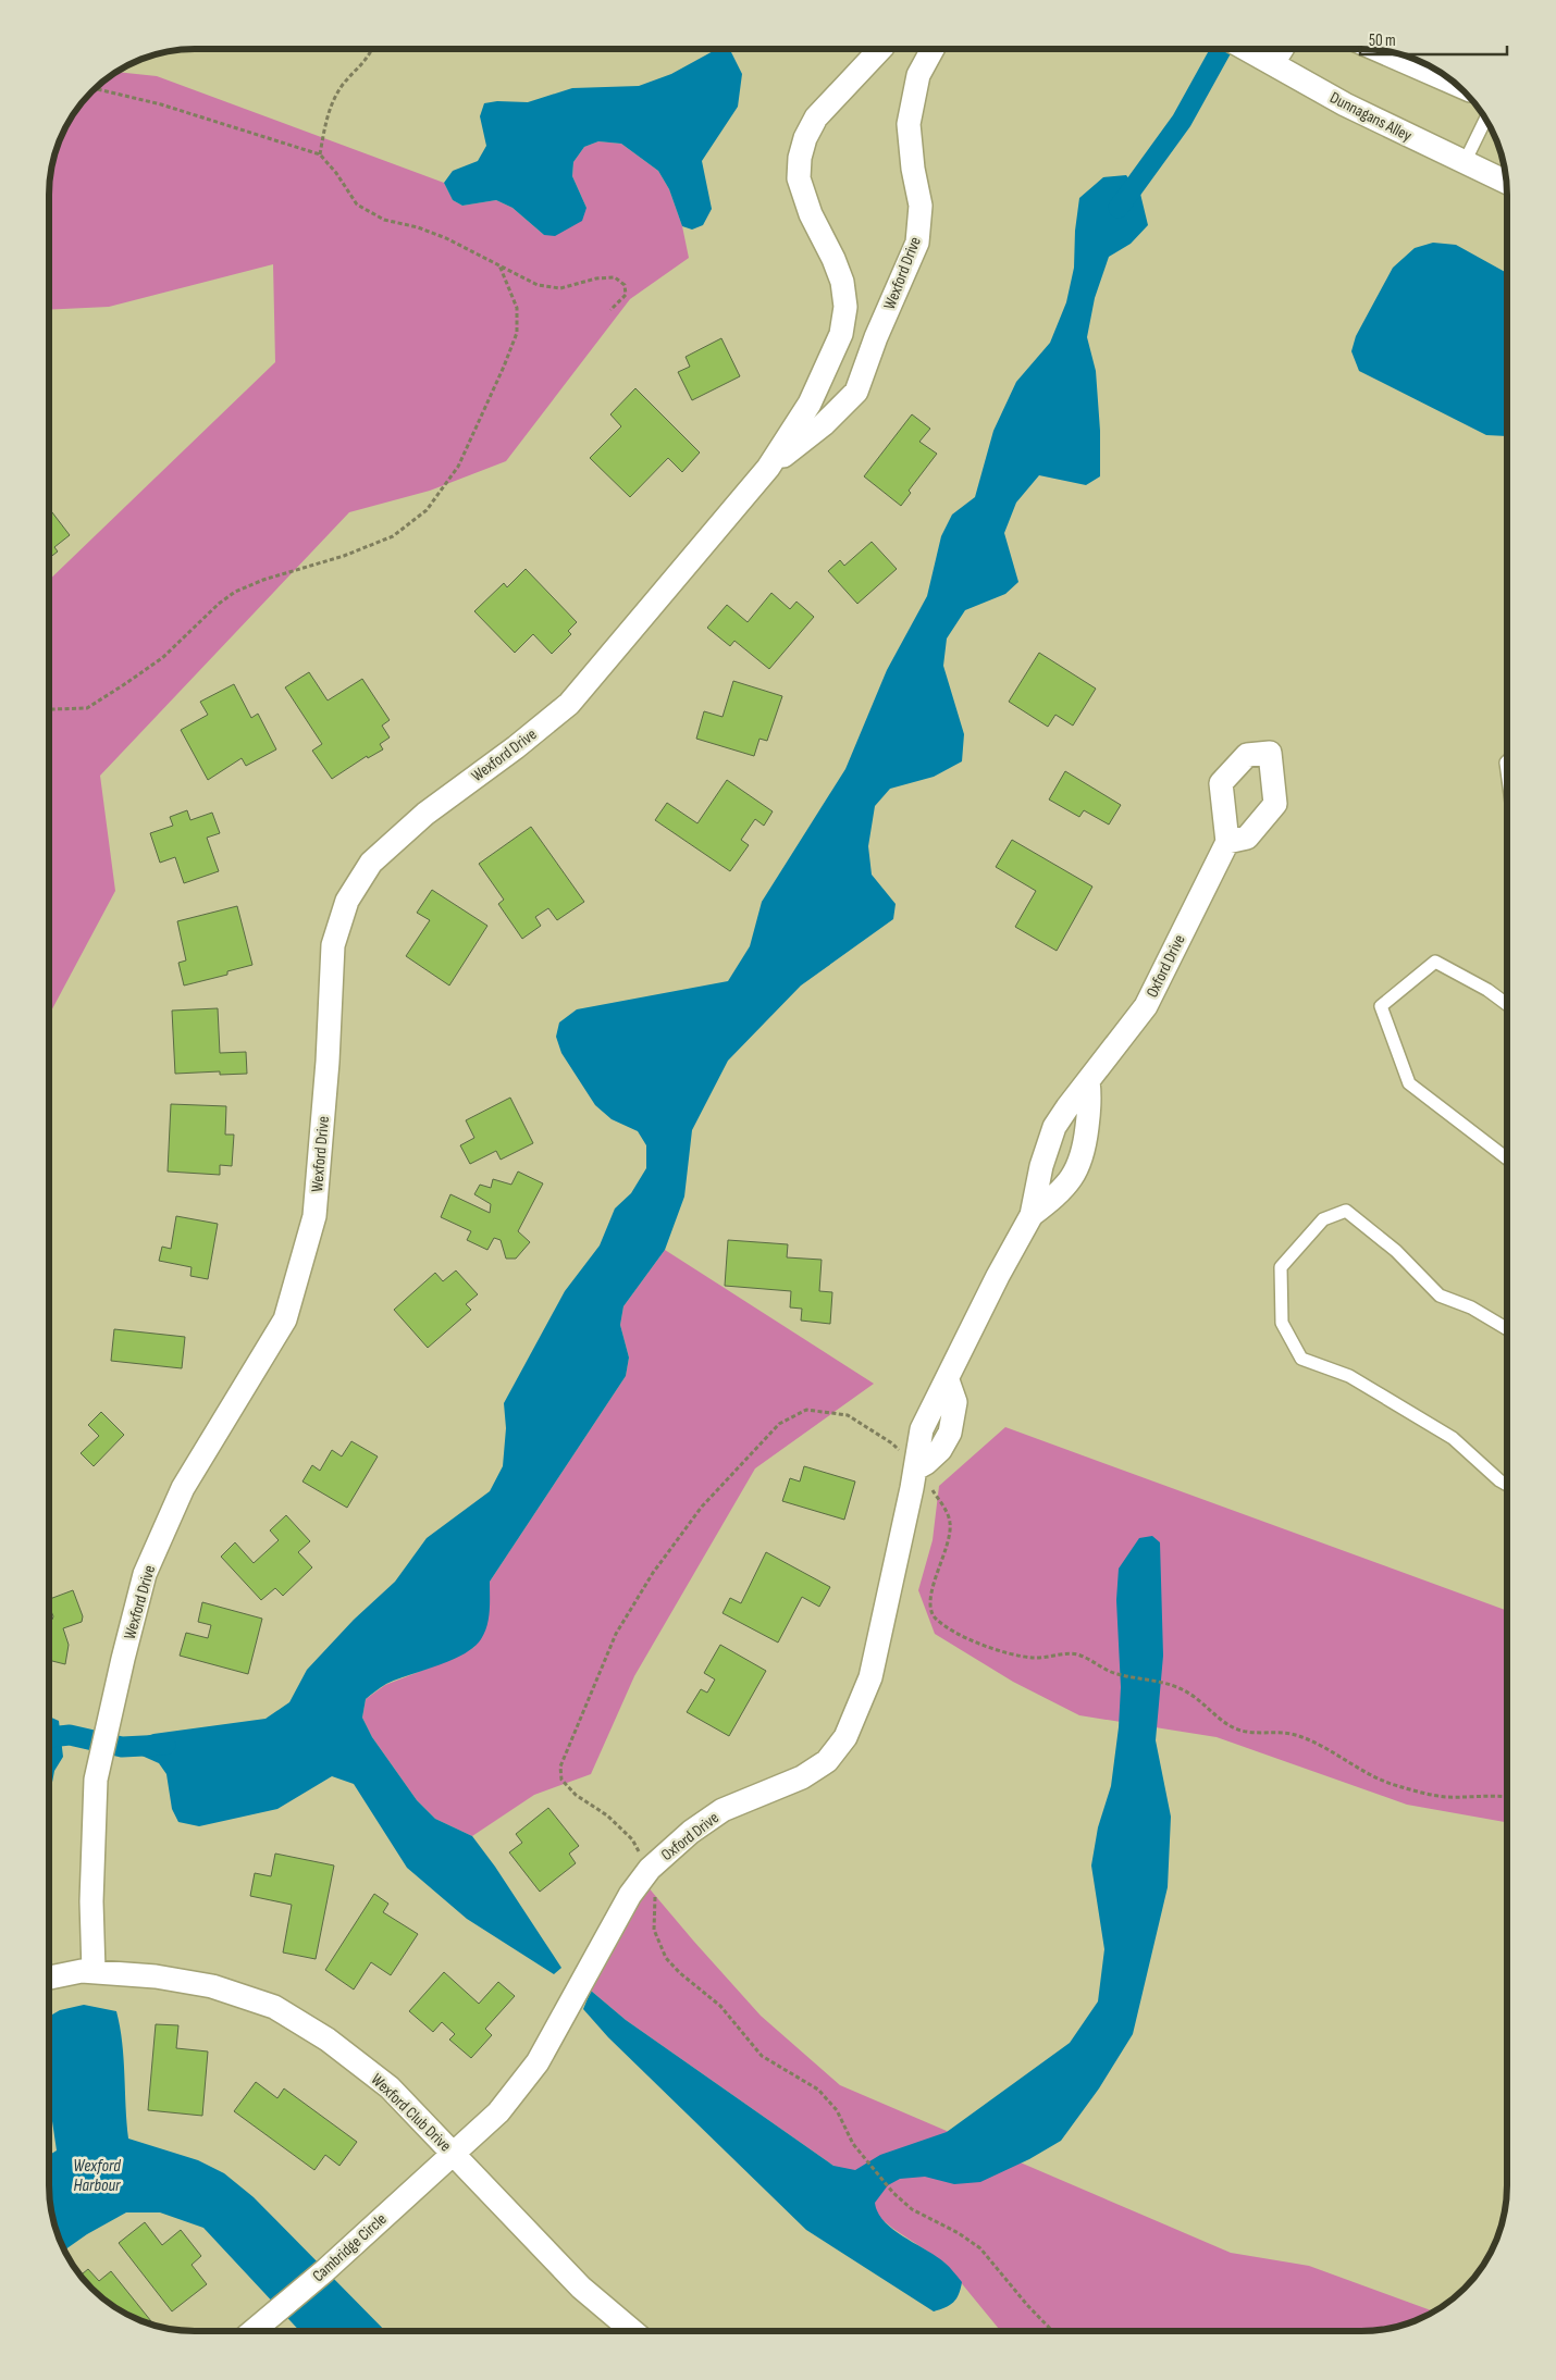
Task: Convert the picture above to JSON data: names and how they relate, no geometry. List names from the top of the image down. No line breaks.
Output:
{"streets":{"street":["Dunnagans Alley","Wexford Drive","Oxford Drive","Wexford Club Drive","Cambridge Circle"]},"crossings":[["Wexford Drive","Wexford Club Drive"],["Oxford Drive","Wexford Club Drive"],["Oxford Drive","Cambridge Circle"],["Wexford Club Drive","Cambridge Circle"]],"water":["Wexford Harbour"],"scale_bar":"50 m"}
